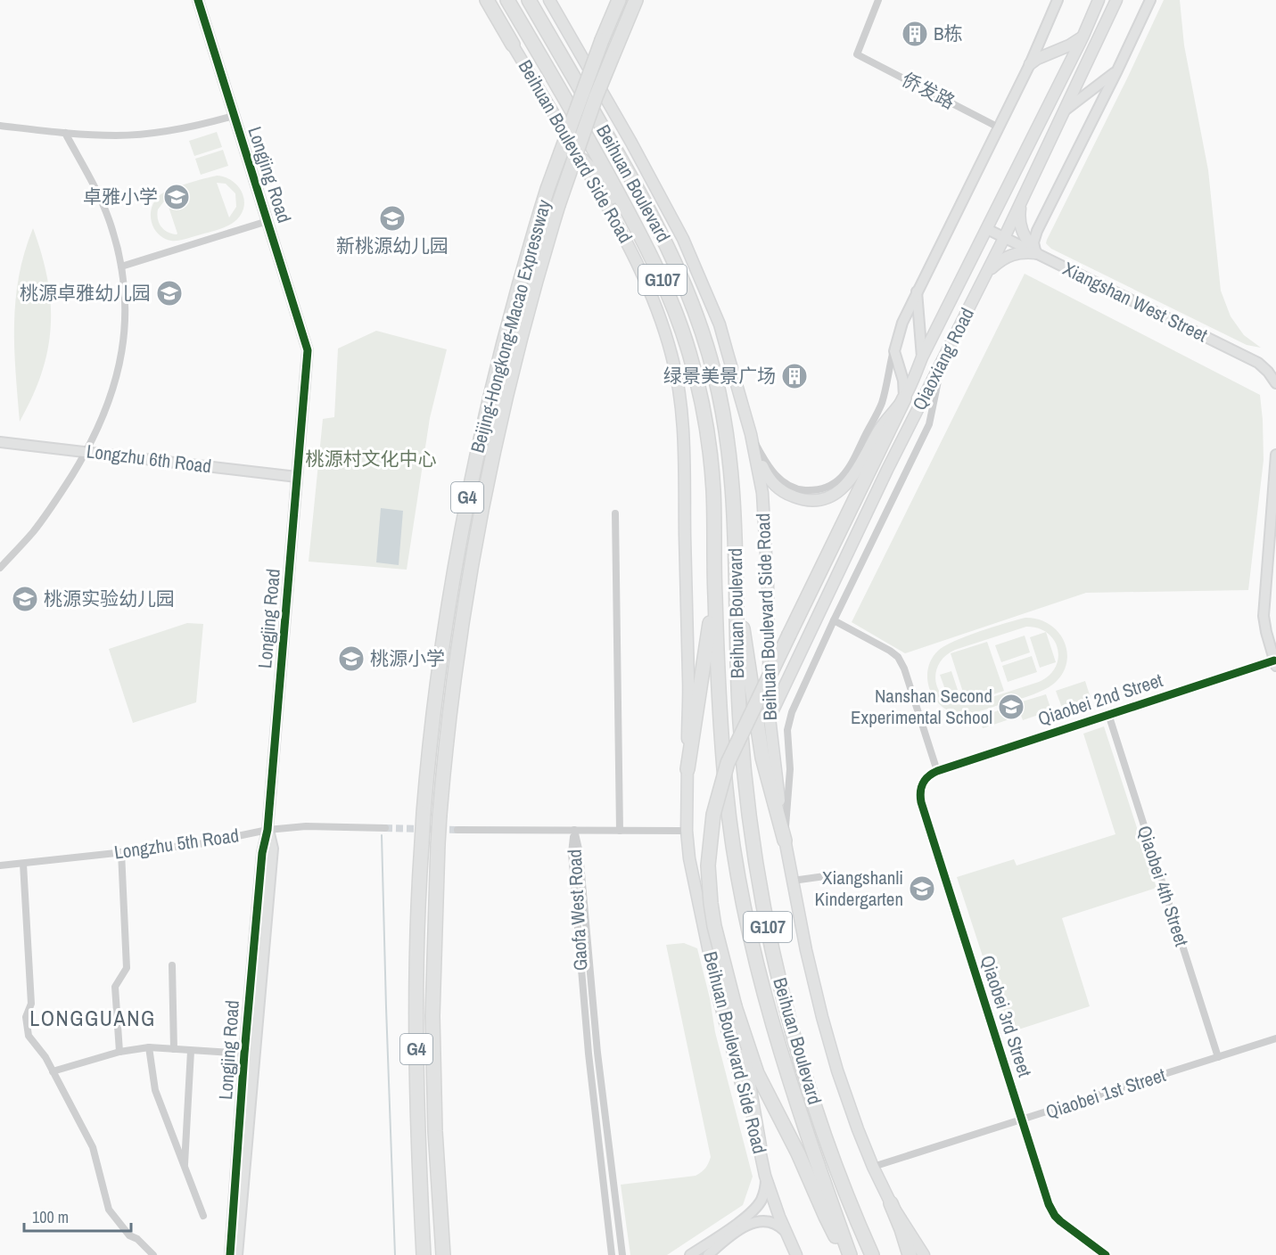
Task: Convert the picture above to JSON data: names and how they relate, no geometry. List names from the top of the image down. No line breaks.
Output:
{"streets":{"highway":["Beihuan Boulevard","G107","Beijing-Hongkong-Macao Expressway","G4"],"main road":["Beihuan Boulevard Side Road","Qiaoxiang Road"],"street":["侨发路","Longjing Road","Xiangshan West Street","Longzhu 6th Road","Qiaobei 2nd Street","Longzhu 5th Road","Qiaobei 4th Street","Gaofa West Road","Qiaobei 3rd Street","Qiaobei 1st Street"]},"crossings":[["Beihuan Boulevard Side Road","Qiaoxiang Road"],["Beihuan Boulevard Side Road","Qiaobei 1st Street"],["Longjing Road","Longzhu 6th Road"],["Longjing Road","Longzhu 5th Road"],["Xiangshan West Street","Qiaoxiang Road"],["Qiaobei 2nd Street","Qiaobei 4th Street"],["Qiaobei 2nd Street","Qiaobei 3rd Street"],["Qiaobei 4th Street","Qiaobei 1st Street"],["Qiaobei 3rd Street","Qiaobei 1st Street"]],"districts":["LONGGUANG"],"parks":["桃源村文化中心"],"places":{"building":["B栋","绿景美景广场"],"school or university":["卓雅小学","新桃源幼儿园","桃源卓雅幼儿园","桃源实验幼儿园","桃源小学","Nanshan Second Experimental School","Xiangshanli Kindergarten"]},"scale_bar":"100 m"}
